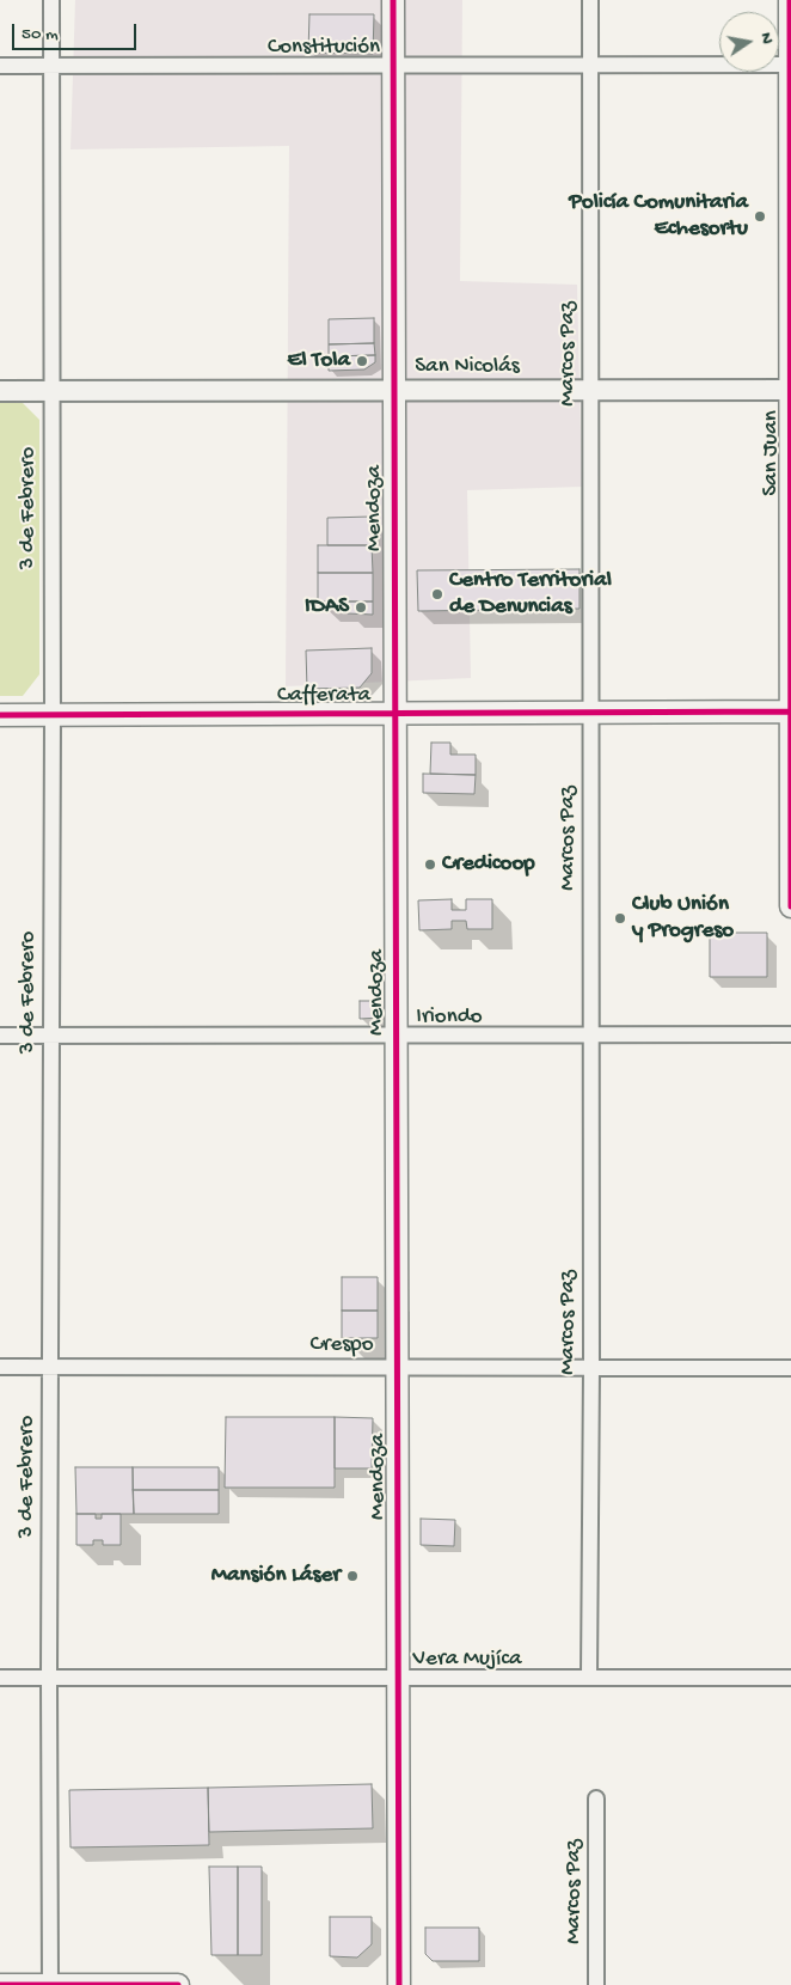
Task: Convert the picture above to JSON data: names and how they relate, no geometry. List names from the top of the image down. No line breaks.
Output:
{"streets":{"main road":["San Juan","Mendoza","Cafferata"],"street":["Constitución","Marcos Paz","San Nicolás","3 de Febrero","Iriondo","Crespo","Vera Mujíca"]},"crossings":[["Constitución","Marcos Paz"],["Constitución","San Juan"],["Constitución","3 de Febrero"],["Constitución","Mendoza"],["Marcos Paz","San Nicolás"],["Marcos Paz","Cafferata"],["Marcos Paz","Iriondo"],["Marcos Paz","Crespo"],["Marcos Paz","Vera Mujíca"],["San Nicolás","San Juan"],["San Nicolás","3 de Febrero"],["San Nicolás","Mendoza"],["San Juan","Cafferata"],["3 de Febrero","Cafferata"],["3 de Febrero","Iriondo"],["3 de Febrero","Crespo"],["3 de Febrero","Vera Mujíca"],["Mendoza","Cafferata"],["Mendoza","Iriondo"],["Mendoza","Crespo"],["Mendoza","Vera Mujíca"]],"places":["Policía Comunitaria Echesortu","El Tola","Centro Territorial de Denuncias","IDAS","Credicoop","Club Unión y Progreso","Mansión Láser"],"scale_bar":"50 m","north":"right"}
